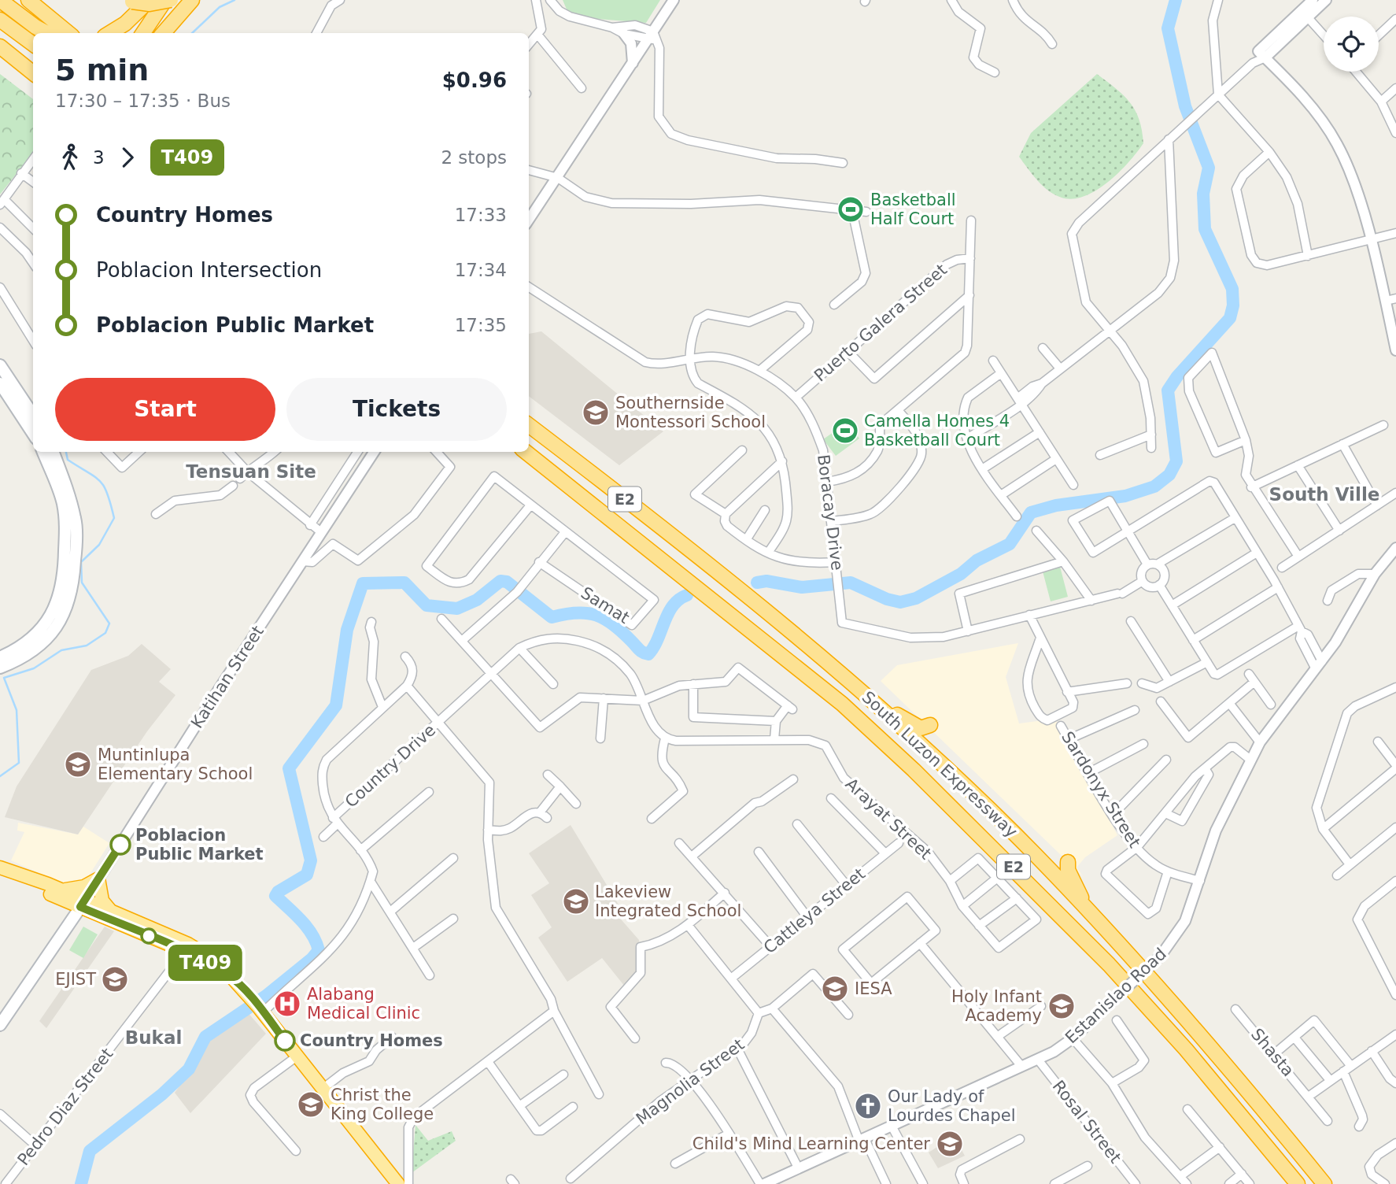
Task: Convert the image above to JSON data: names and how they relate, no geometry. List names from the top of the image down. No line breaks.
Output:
{"streets":{"highway":["E2","South Luzon Expressway"],"street":["Puerto Galera Street","Boracay Drive","Samat","Katihan Street","Country Drive","Sardonyx Street","Arayat Street","Cattleya Street","Estanislao Road","Shasta","Magnolia Street","Pedro Diaz Street","Rosal Street"]},"crossings":[["Puerto Galera Street","Boracay Drive"],["Sardonyx Street","Estanislao Road"],["Estanislao Road","Rosal Street"]],"districts":["Tensuan Site","South Ville","Bukal"],"places":{"sports":["Basketball Half Court","Camella Homes 4 Basketball Court"],"school or university":["Southernside Montessori School","Muntinlupa Elementary School","Lakeview Integrated School","EJIST","IESA","Holy Infant Academy","Christ the King College","Child's Mind Learning Center"],"other":["Poblacion Public Market","Country Homes"],"hospital":["Alabang Medical Clinic"],"church":["Our Lady of Lourdes Chapel"]},"lines":["bus line T409"],"page":{"on_map":"T409","heading":["5 min","17:30 – 17:35 · Bus","$0.96"],"legs":["3","T409","2 stops"],"list":[{"name":"Country Homes","value":"17:33"},{"name":"Poblacion Intersection","value":"17:34"},{"name":"Poblacion Public Market","value":"17:35"}],"buttons":["Start","Tickets"]}}
